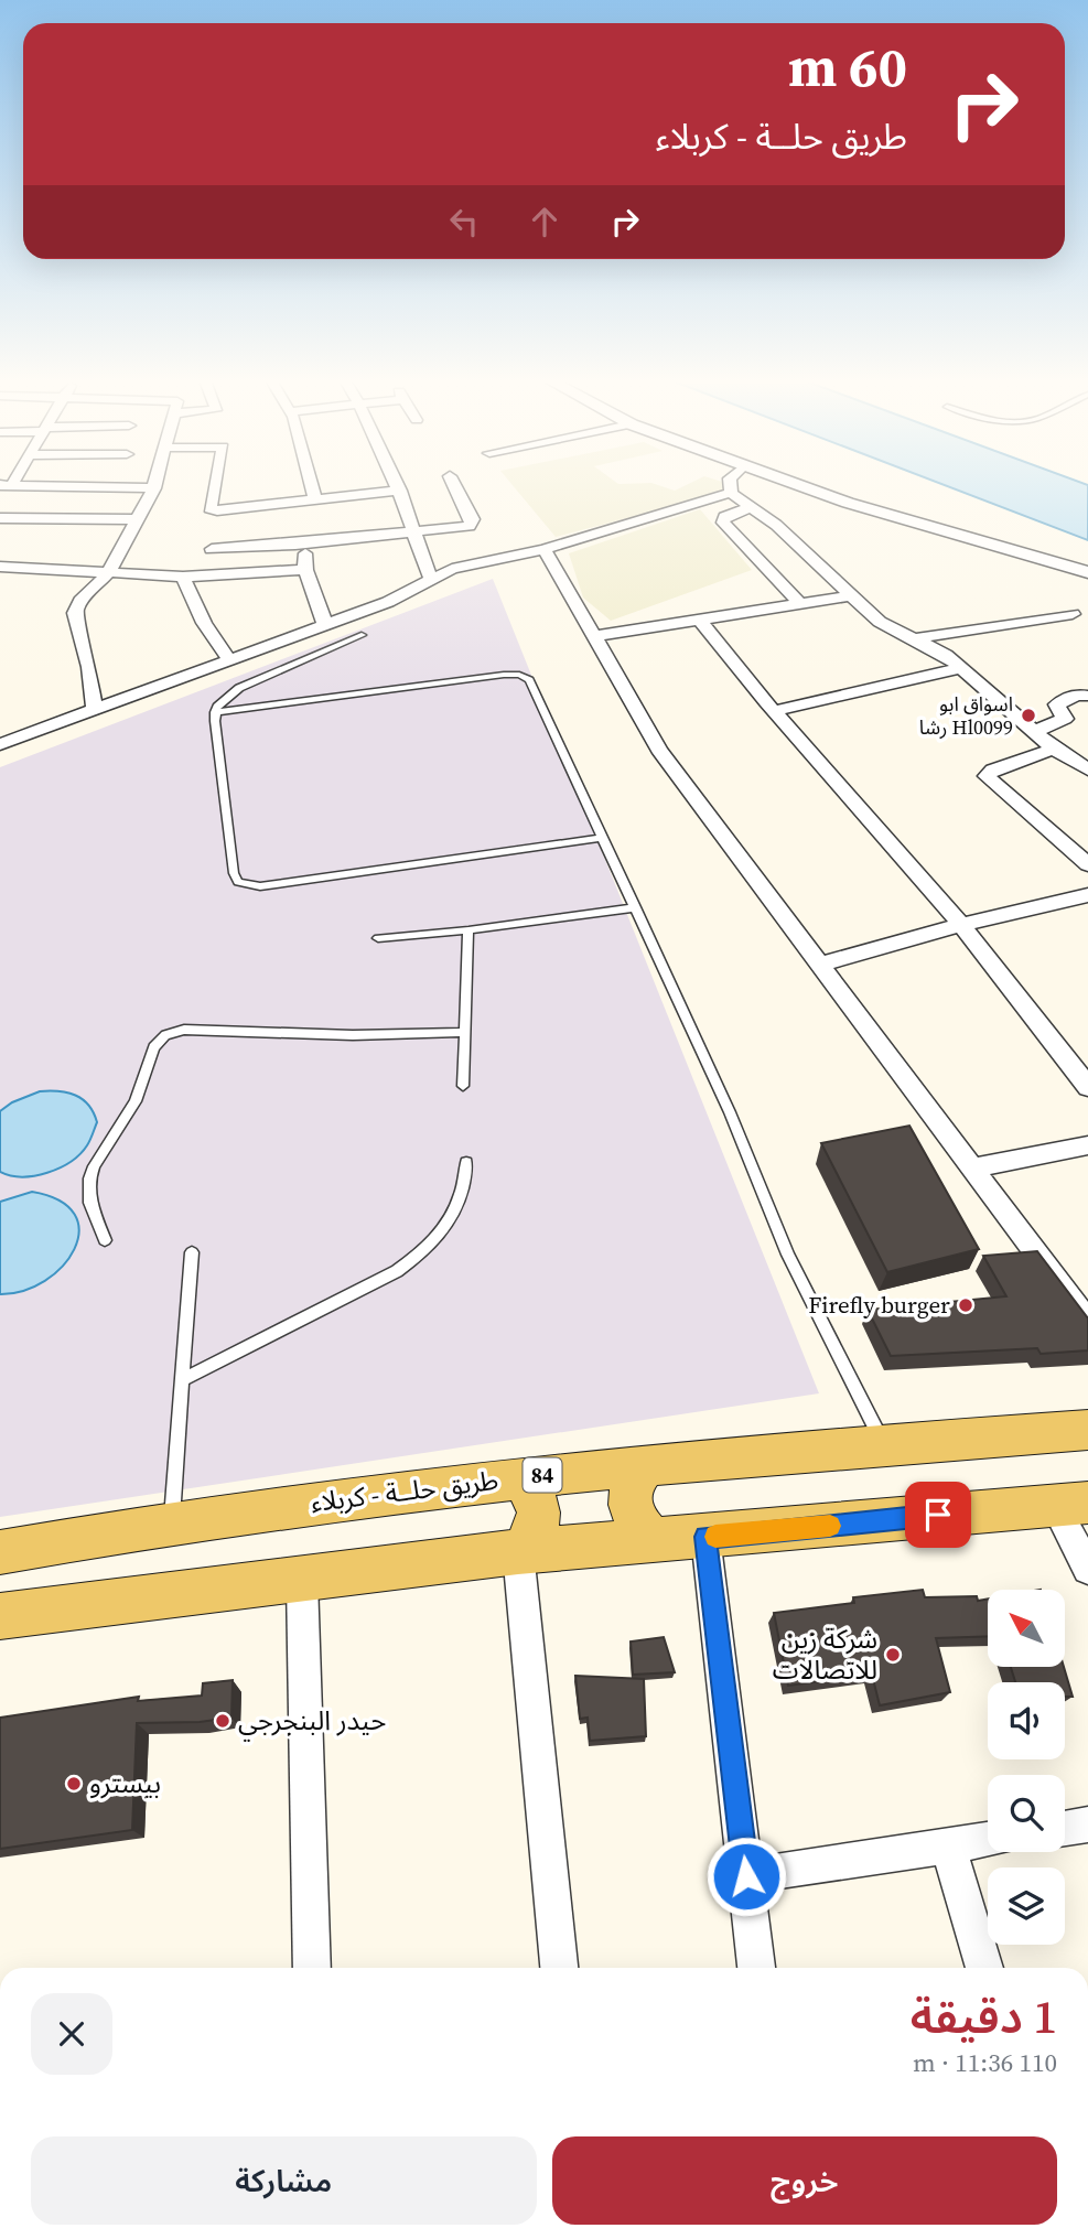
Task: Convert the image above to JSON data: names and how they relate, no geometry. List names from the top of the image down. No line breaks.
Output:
{"streets":{"main road":["84","طريق حلــة - كربلاء"]},"places":["اسواق ابو رشا Hl0099","Firefly burger","شركة زين للاتصالات","حيدر البنجرجي","بيسترو"],"north":"top left","page":{"turn":["60 m","طريق حلــة - كربلاء"],"heading":["1 دقيقة","110 m · 11:36"],"buttons":["خروج","مشاركة"]}}
